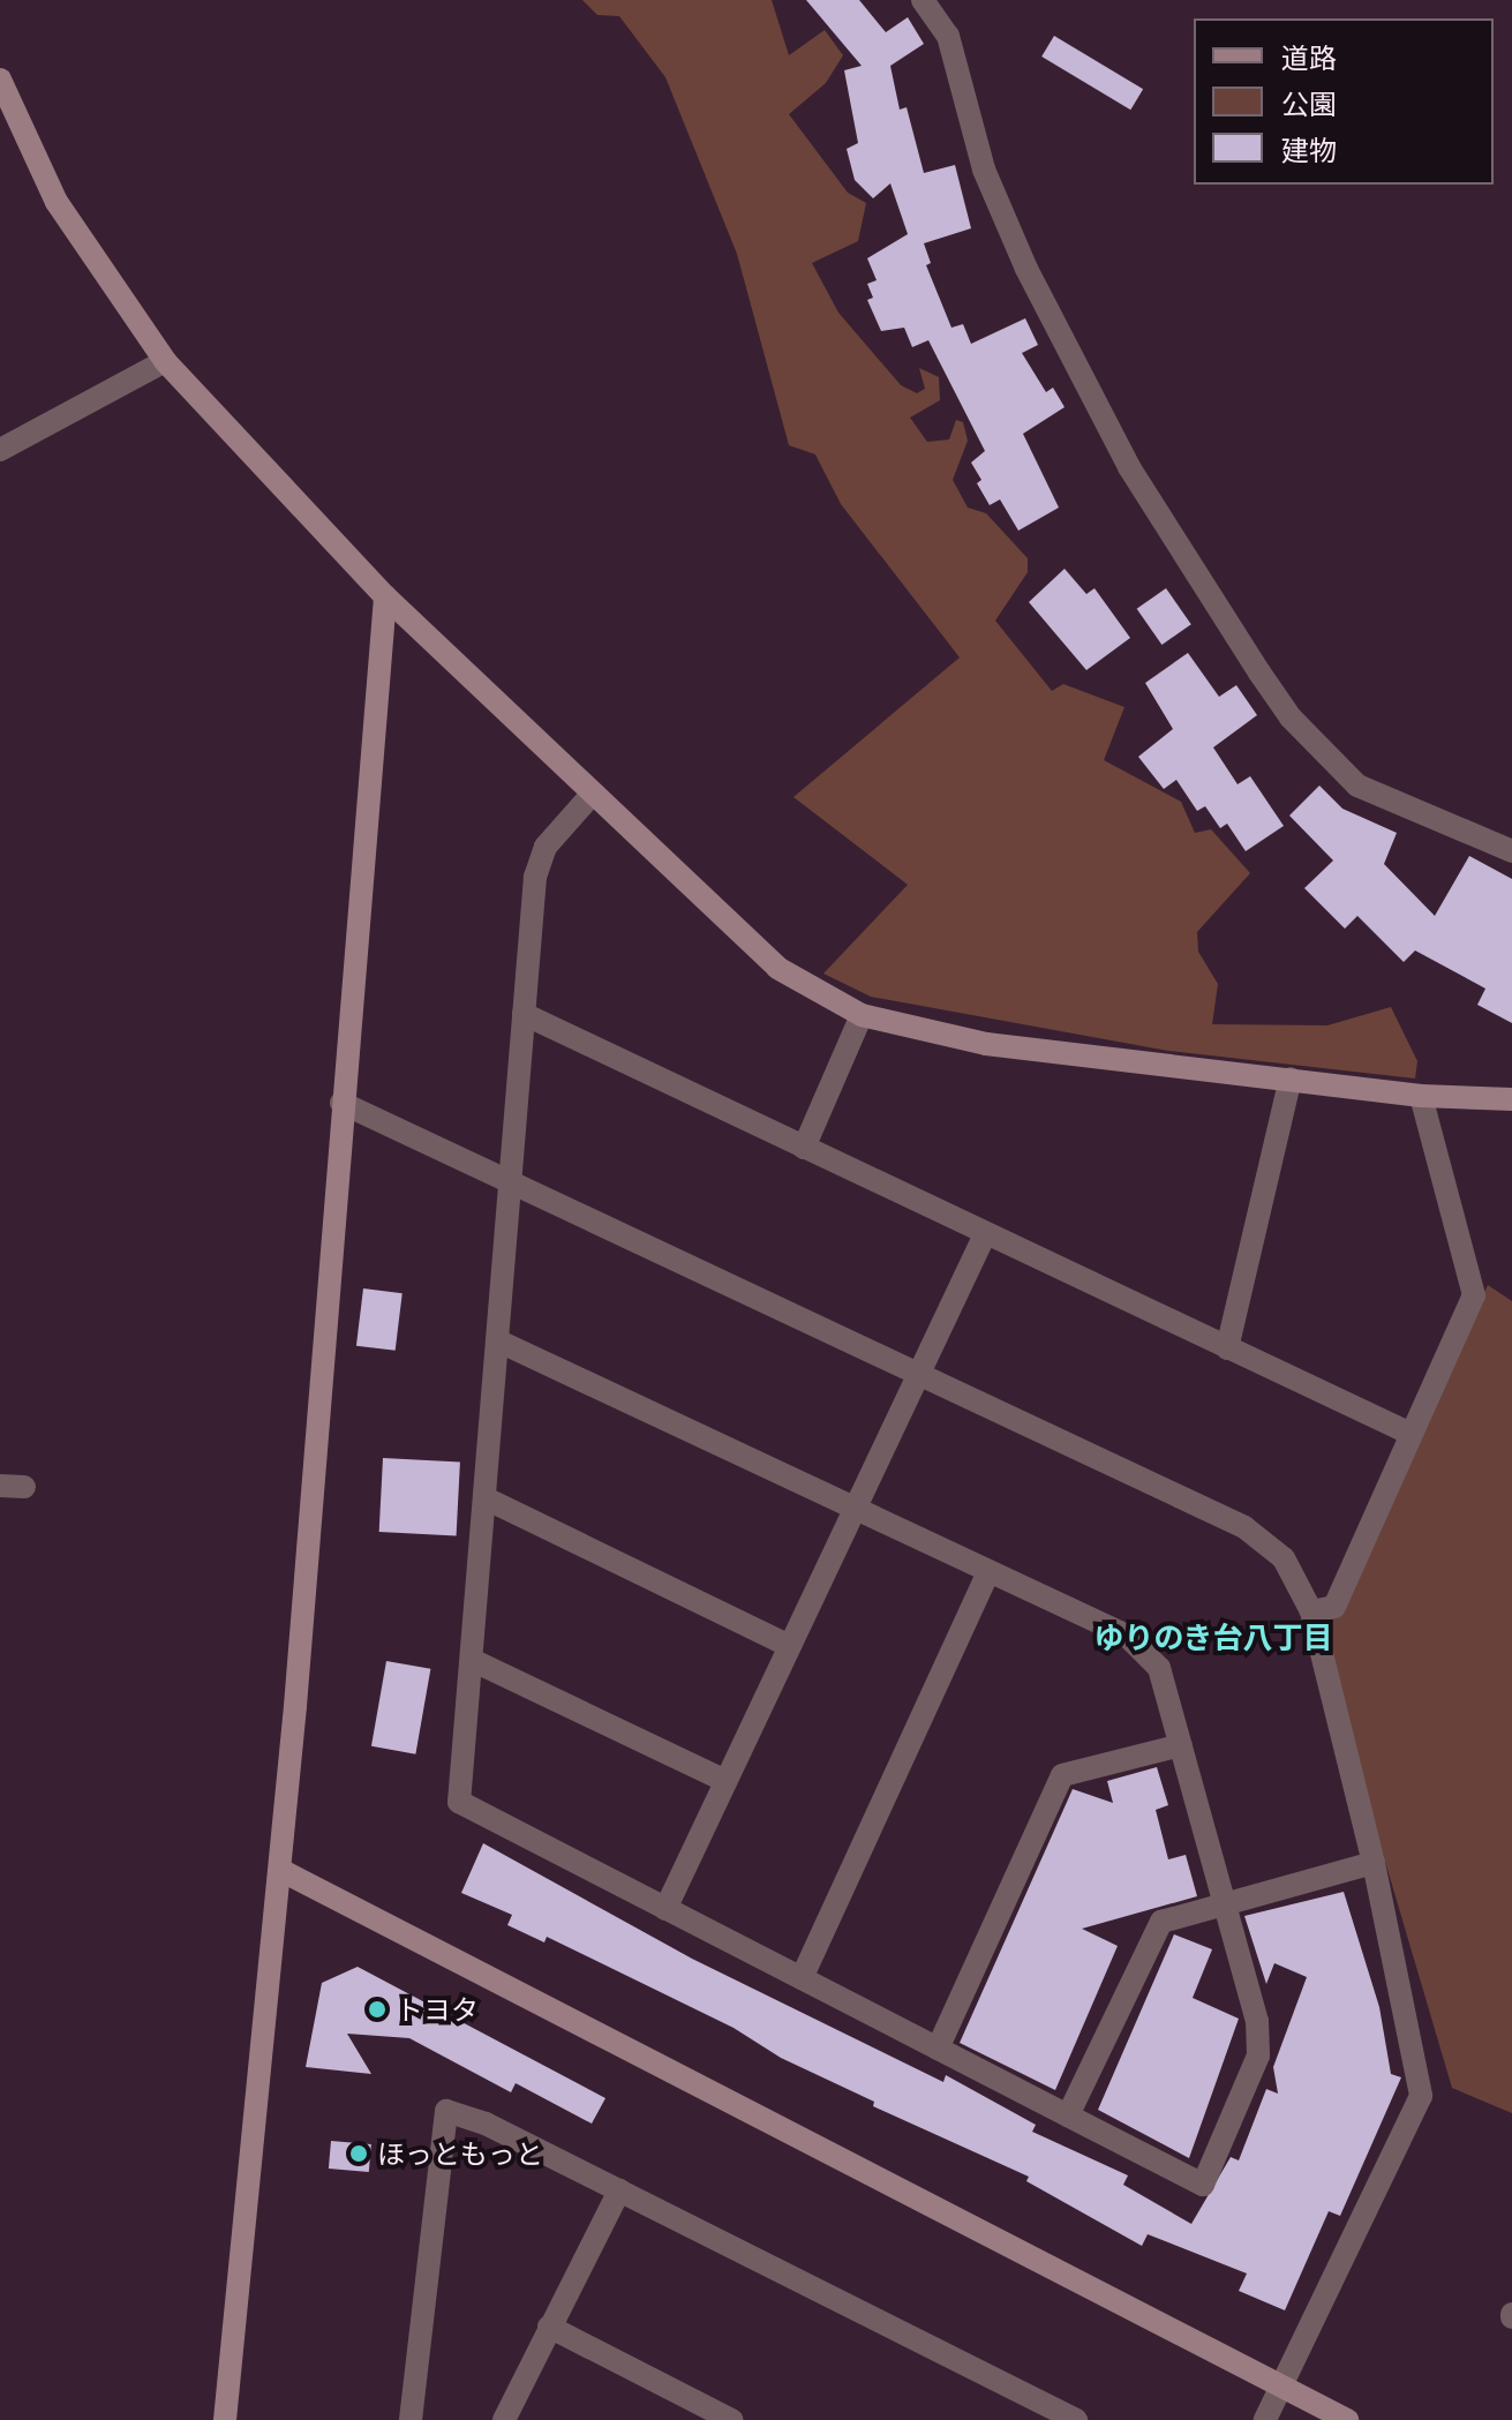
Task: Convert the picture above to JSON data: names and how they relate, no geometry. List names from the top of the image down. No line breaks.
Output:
{"districts":["ゆりのき台八丁目"],"places":["トヨタ","ほっともっと"],"legend":["道路","公園","建物"]}
